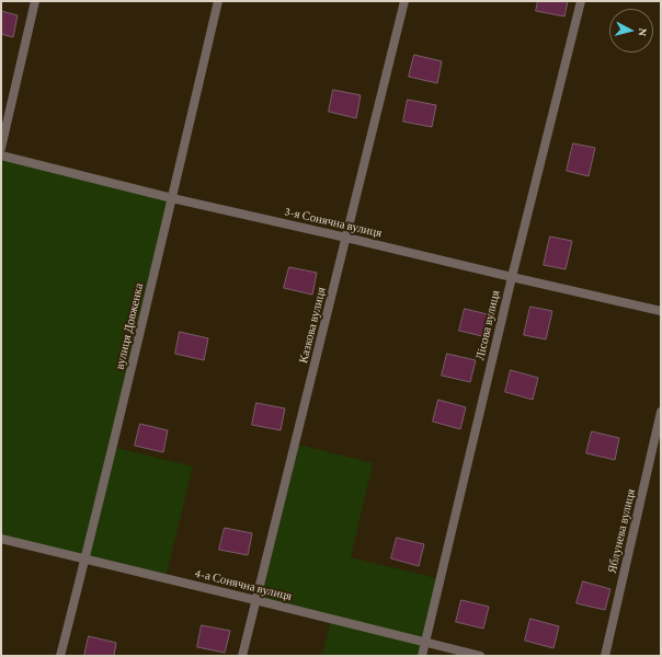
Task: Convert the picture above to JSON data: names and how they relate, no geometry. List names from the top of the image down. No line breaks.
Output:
{"streets":{"street":["3-я Сонячна вулиця","Казкова вулиця","Лісова вулиця","вулиця Довженка","Яблунева вулиця","4-а Сонячна вулиця"]},"crossings":[["3-я Сонячна вулиця","Казкова вулиця"],["3-я Сонячна вулиця","Лісова вулиця"],["3-я Сонячна вулиця","вулиця Довженка"],["Казкова вулиця","4-а Сонячна вулиця"],["Лісова вулиця","4-а Сонячна вулиця"],["вулиця Довженка","4-а Сонячна вулиця"]],"north":"right"}
